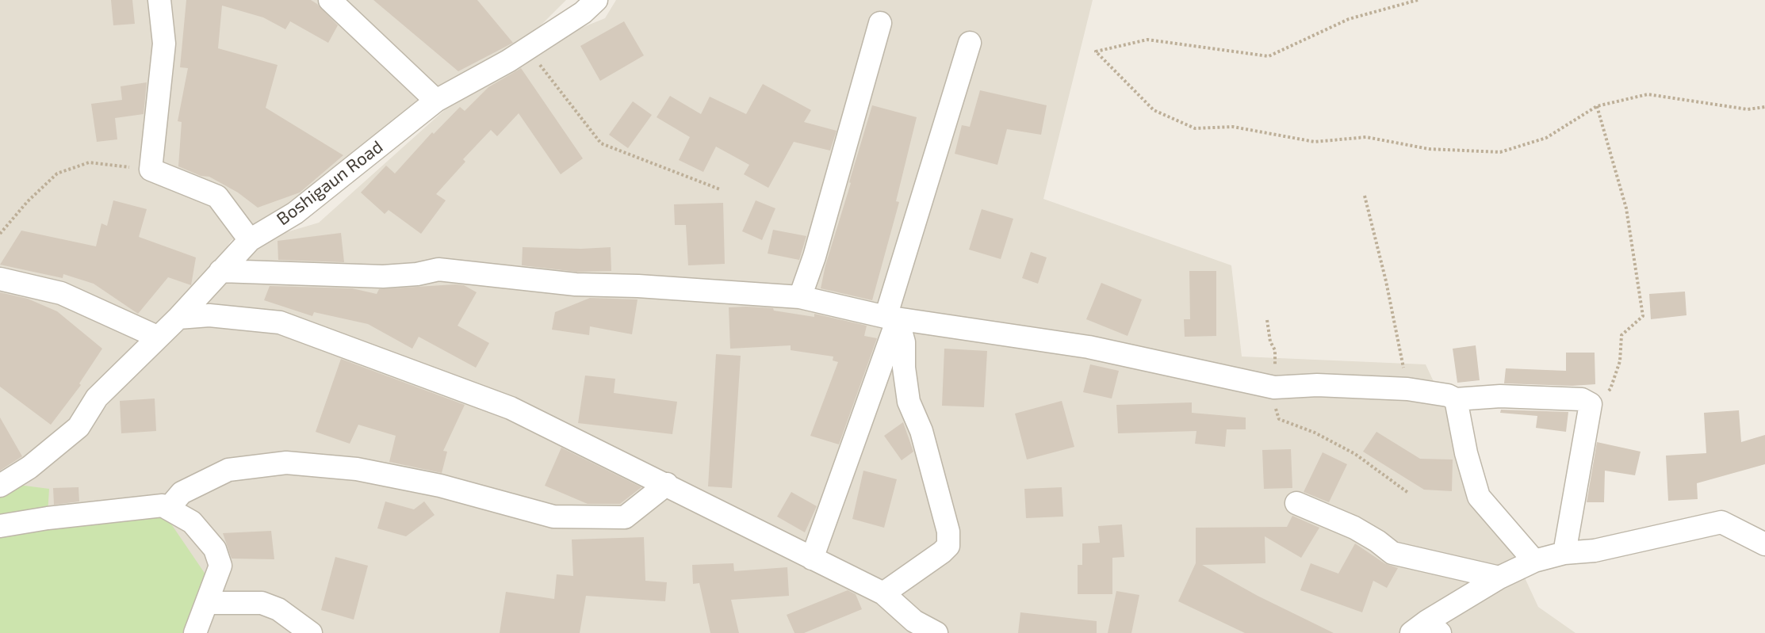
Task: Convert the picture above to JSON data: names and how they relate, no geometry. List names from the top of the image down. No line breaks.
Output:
{"streets":{"street":["Boshigaun Road"]}}
